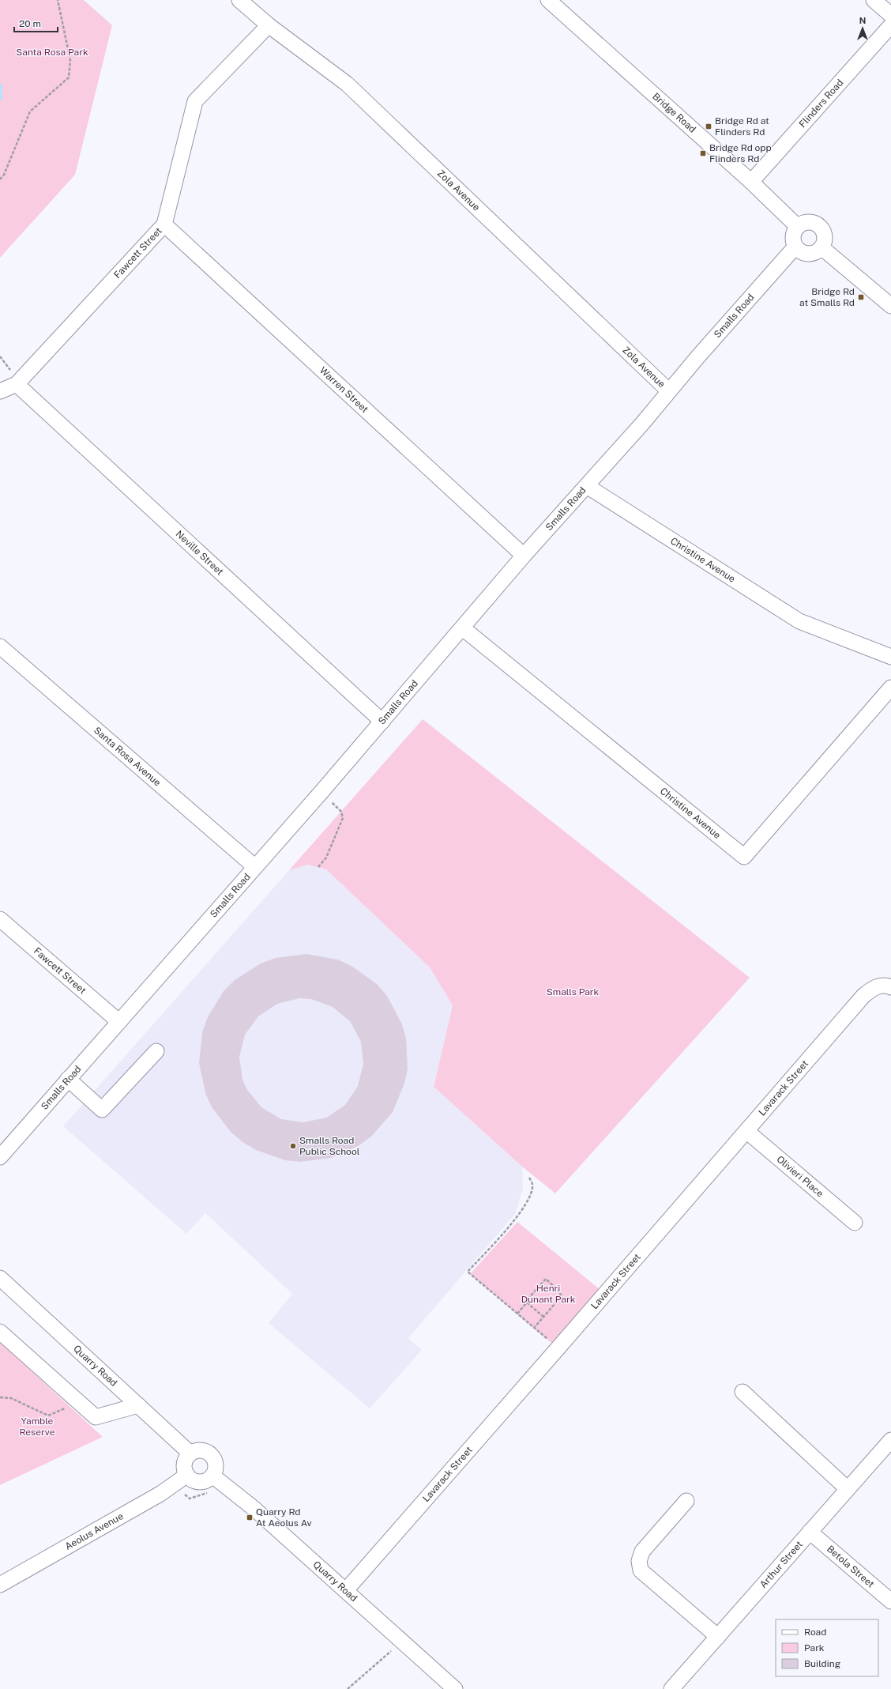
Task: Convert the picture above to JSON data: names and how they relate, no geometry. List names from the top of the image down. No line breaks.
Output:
{"streets":{"street":["Flinders Road","Bridge Road","Zola Avenue","Fawcett Street","Smalls Road","Warren Street","Neville Street","Christine Avenue","Santa Rosa Avenue","Lavarack Street","Olivieri Place","Quarry Road","Aeolus Avenue","Arthur Street","Betola Street"]},"crossings":[["Flinders Road","Bridge Road"],["Bridge Road","Smalls Road"],["Zola Avenue","Fawcett Street"],["Zola Avenue","Smalls Road"],["Fawcett Street","Smalls Road"],["Fawcett Street","Warren Street"],["Fawcett Street","Neville Street"],["Smalls Road","Warren Street"],["Smalls Road","Neville Street"],["Smalls Road","Christine Avenue"],["Smalls Road","Santa Rosa Avenue"],["Lavarack Street","Olivieri Place"],["Lavarack Street","Quarry Road"],["Quarry Road","Aeolus Avenue"],["Arthur Street","Betola Street"]],"parks":["Santa Rosa Park","Smalls Park","Henri Dunant Park","Yamble Reserve"],"places":{"transit":["Bridge Rd at Flinders Rd","Bridge Rd opp Flinders Rd","Bridge Rd at Smalls Rd","Quarry Rd At Aeolus Av"],"other":["Smalls Road Public School"]},"legend":["Road","Park","Building"],"scale_bar":"20 m","north":"top"}
